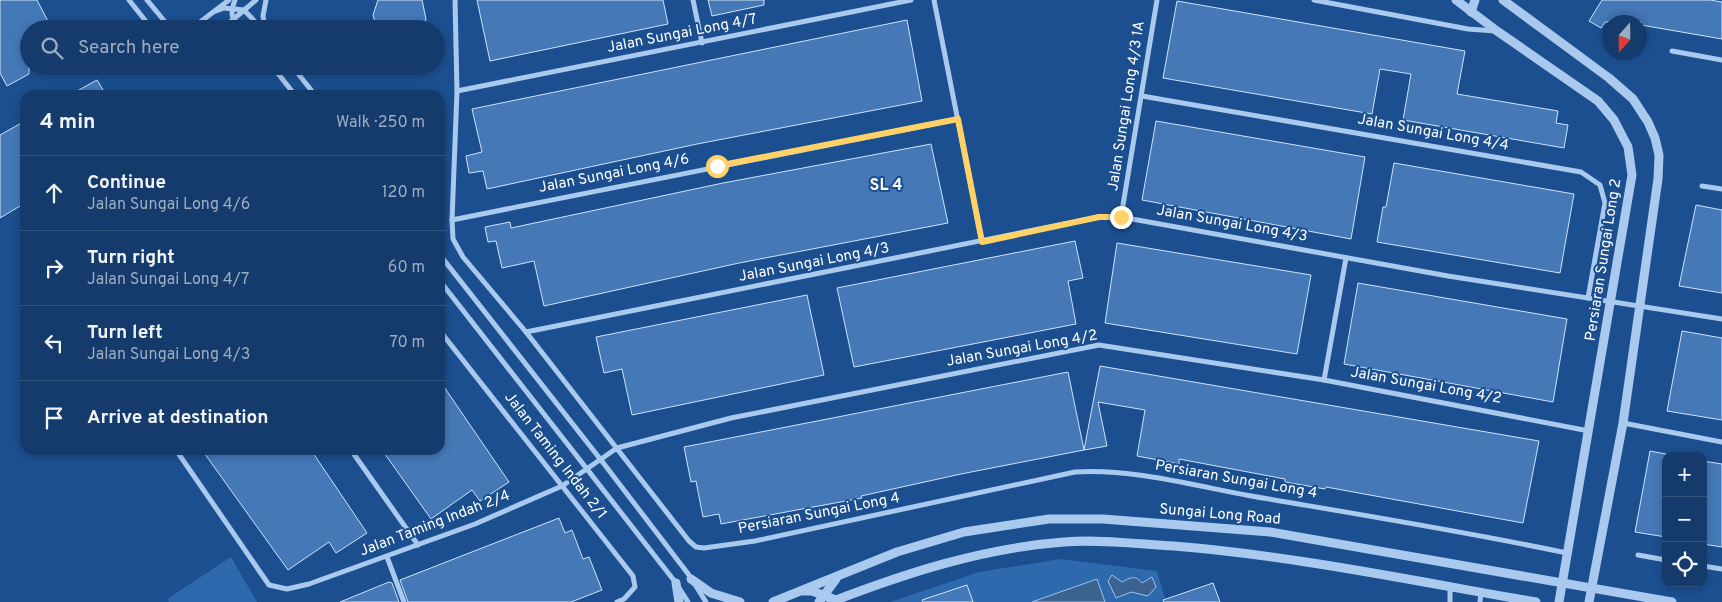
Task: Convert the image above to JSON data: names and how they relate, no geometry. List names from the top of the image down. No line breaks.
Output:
{"streets":{"street":["Jalan Sungai Long 4/7","Jalan Sungai Long 4/3 1A","Jalan Sungai Long 4/4","Jalan Sungai Long 4/6","Jalan Sungai Long 4/3","Persiaran Sungai Long 2","Jalan Sungai Long 4/2","Jalan Taming Indah 2/1","Persiaran Sungai Long 4","Sungai Long Road","Jalan Taming Indah 2/4"]},"crossings":[["Jalan Sungai Long 4/7","Persiaran Sungai Long 4"],["Jalan Sungai Long 4/3 1A","Jalan Sungai Long 4/4"],["Jalan Sungai Long 4/3 1A","Jalan Sungai Long 4/3"],["Jalan Sungai Long 4/4","Jalan Sungai Long 4/3"],["Jalan Sungai Long 4/6","Persiaran Sungai Long 4"],["Jalan Sungai Long 4/3","Persiaran Sungai Long 2"],["Jalan Sungai Long 4/3","Persiaran Sungai Long 4"],["Persiaran Sungai Long 2","Jalan Sungai Long 4/2"],["Persiaran Sungai Long 2","Persiaran Sungai Long 4"],["Persiaran Sungai Long 2","Sungai Long Road"],["Jalan Sungai Long 4/2","Persiaran Sungai Long 4"],["Jalan Sungai Long 4/2","Jalan Taming Indah 2/4"],["Jalan Taming Indah 2/1","Jalan Taming Indah 2/4"]],"districts":["SL 4"],"north":"bottom","page":{"search":"Search here","heading":["4 min","Walk · 250 m"],"list":[["Continue","Jalan Sungai Long 4/6","120 m"],["Turn right","Jalan Sungai Long 4/7","60 m"],["Turn left","Jalan Sungai Long 4/3","70 m"],"Arrive at destination"],"map_buttons":["+","−"]}}
